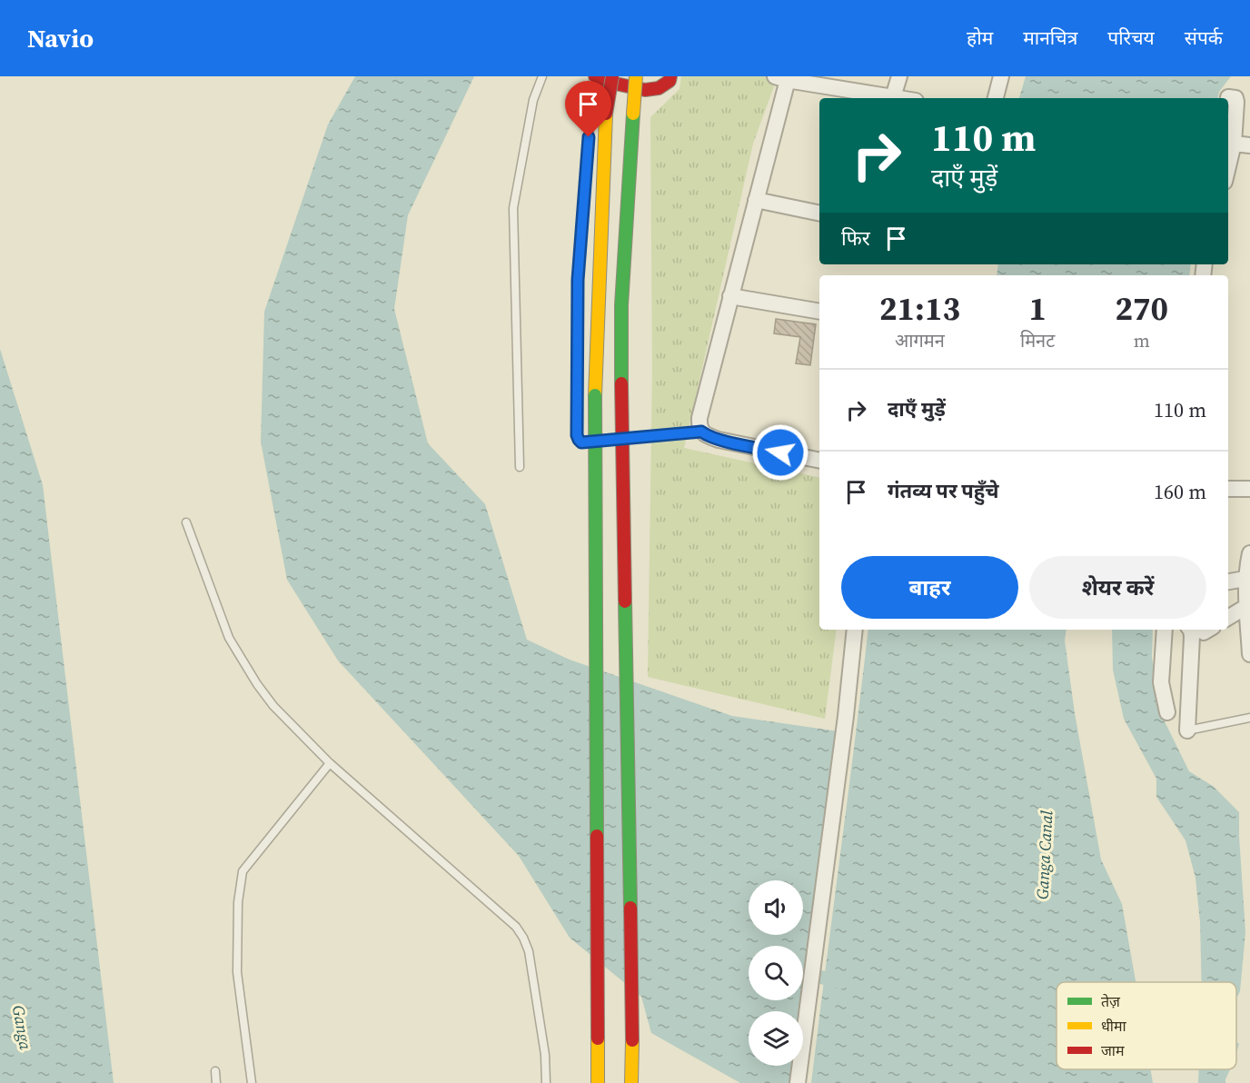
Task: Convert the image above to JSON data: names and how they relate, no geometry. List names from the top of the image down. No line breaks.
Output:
{"water":["Ganga Canal","Ganga"],"legend":["तेज़","धीमा","जाम"],"page":{"header":"Navio","nav":["होम","मानचित्र","परिचय","संपर्क"],"turn":["110 m","दाएँ मुड़ें"],"then":"फिर","eta":["21:13","आगमन","1","मिनट","270","m"],"list":[{"name":"दाएँ मुड़ें","value":"110 m"},{"name":"गंतव्य पर पहुँचे","value":"160 m"}],"buttons":["बाहर","शेयर करें"]}}
